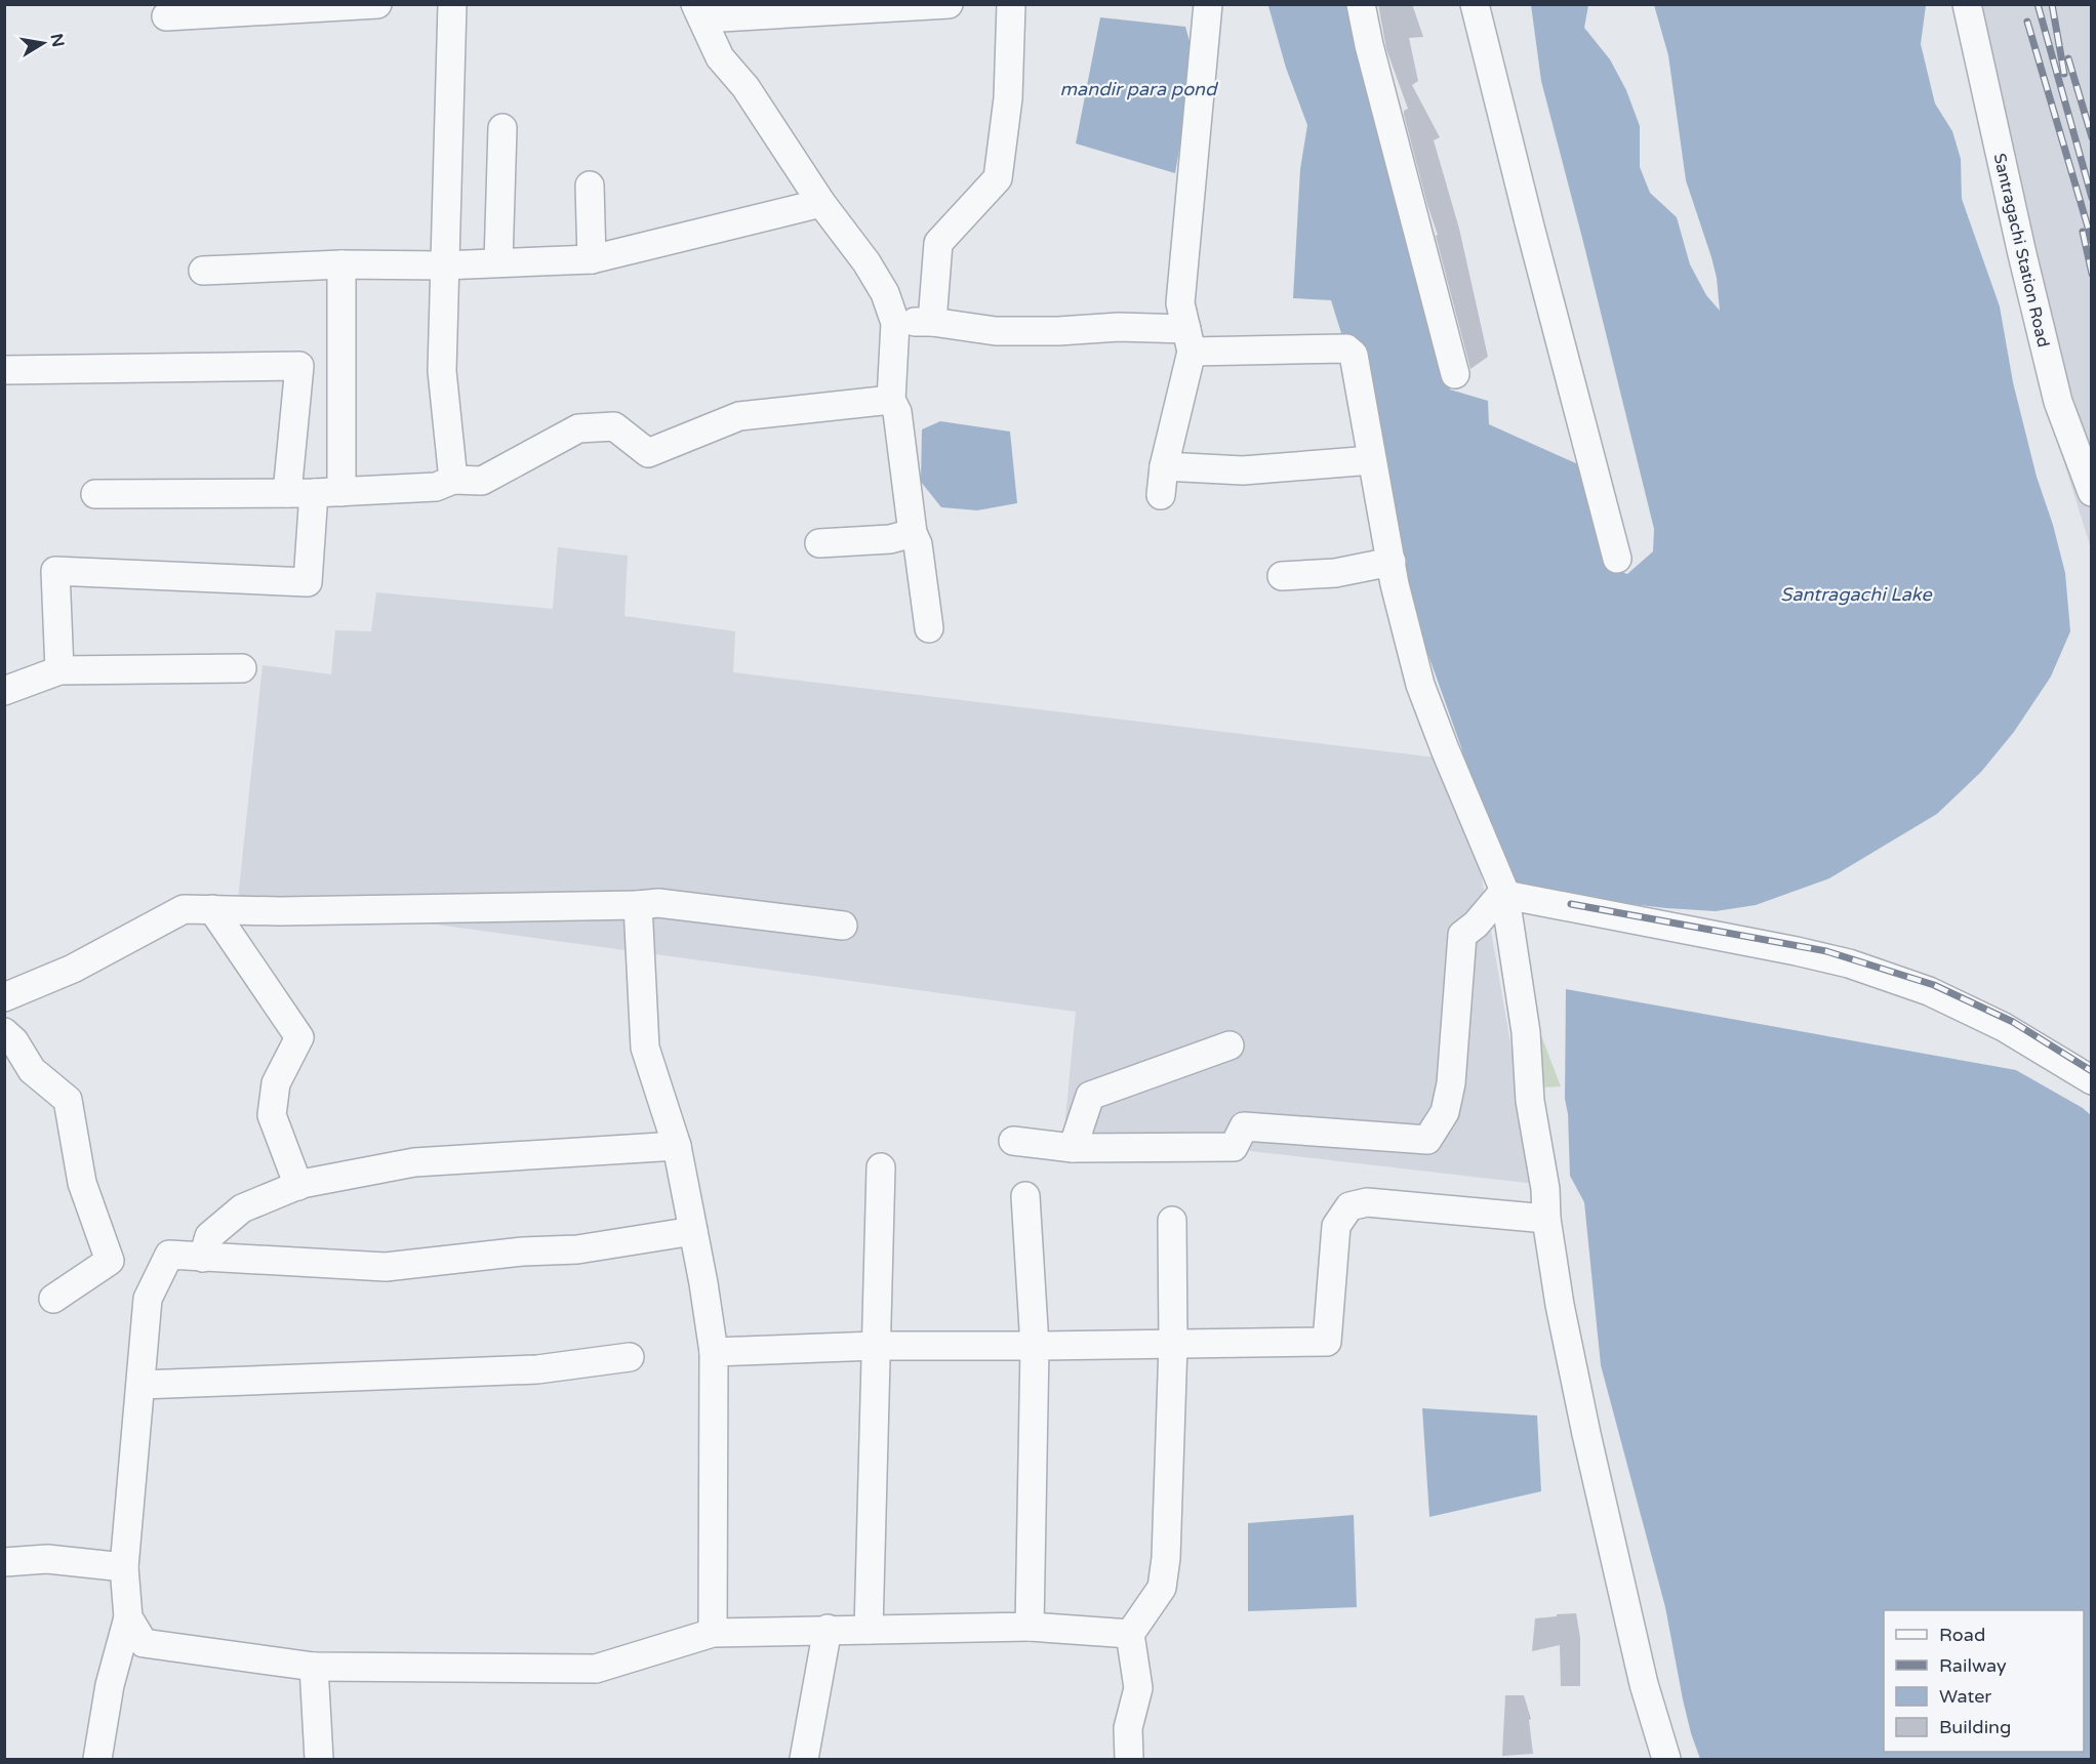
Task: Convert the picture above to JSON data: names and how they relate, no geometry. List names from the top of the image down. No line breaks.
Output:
{"streets":{"street":["Santragachi Station Road"]},"water":["mandir para pond","Santragachi Lake"],"legend":["Road","Railway","Water","Building"],"north":"right"}
